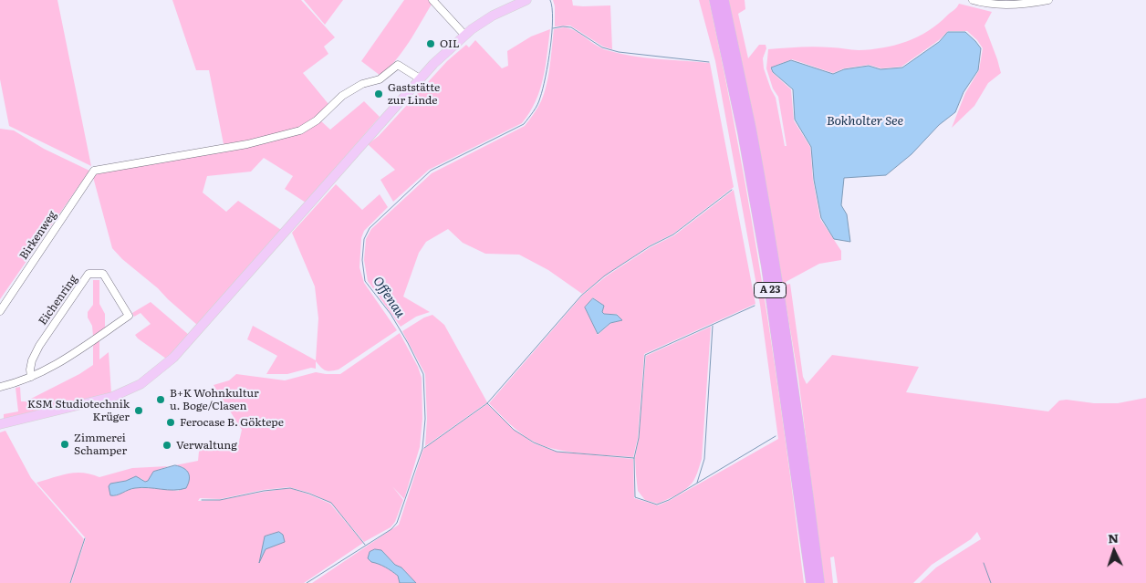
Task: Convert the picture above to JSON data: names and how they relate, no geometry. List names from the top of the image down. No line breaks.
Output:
{"streets":{"highway":["A 23"],"street":["Birkenweg","Eichenring"]},"water":["Bokholter See","Offenau"],"places":["OIL","Gaststätte zur Linde","B+K Wohnkultur u. Boge/Clasen","KSM Studiotechnik Krüger","Ferocase B. Göktepe","Zimmerei Schamper","Verwaltung"],"north":"top"}
